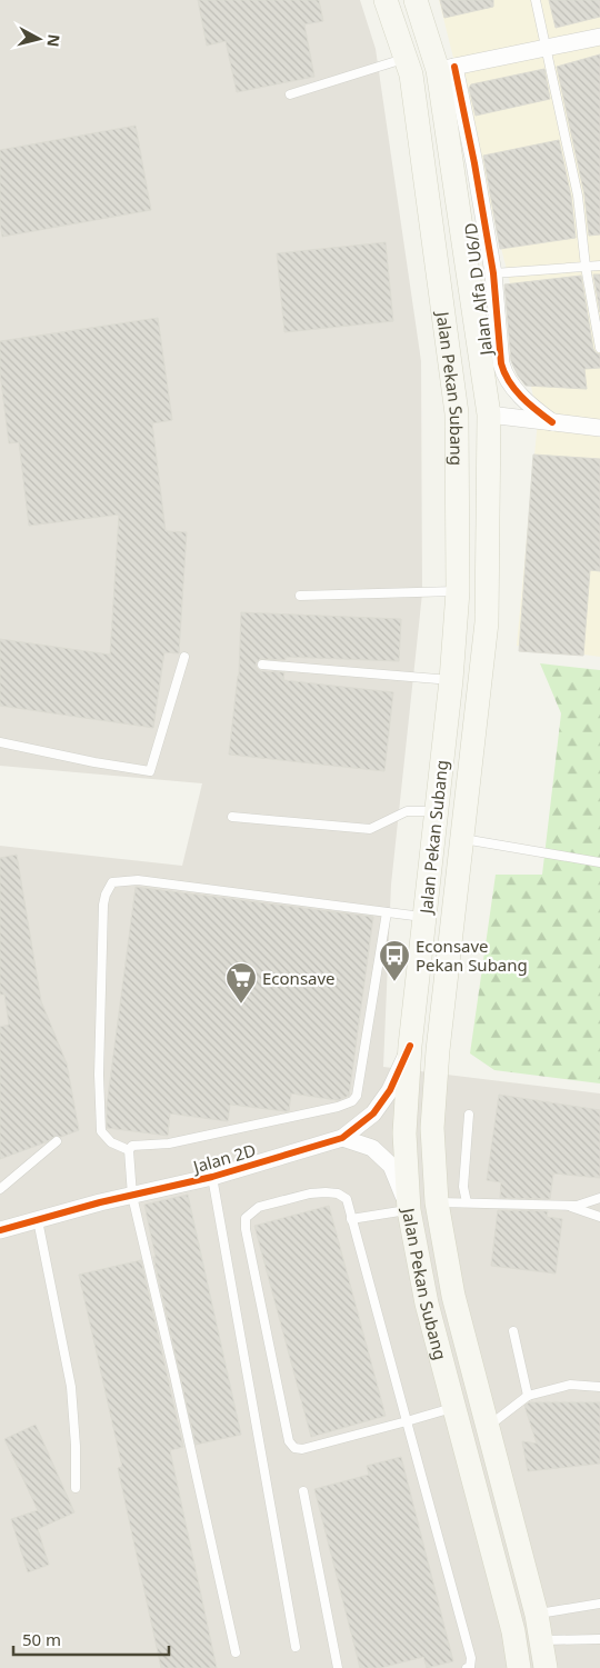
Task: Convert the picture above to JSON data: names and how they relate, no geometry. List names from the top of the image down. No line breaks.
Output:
{"streets":{"main road":["Jalan Pekan Subang"],"street":["Jalan Alfa D U6/D","Jalan 2D"]},"crossings":[["Jalan Alfa D U6/D","Jalan Pekan Subang"],["Jalan Pekan Subang","Jalan 2D"]],"places":{"bus stop":["Econsave Pekan Subang"],"supermarket":["Econsave"]},"scale_bar":"50 m","north":"right"}
